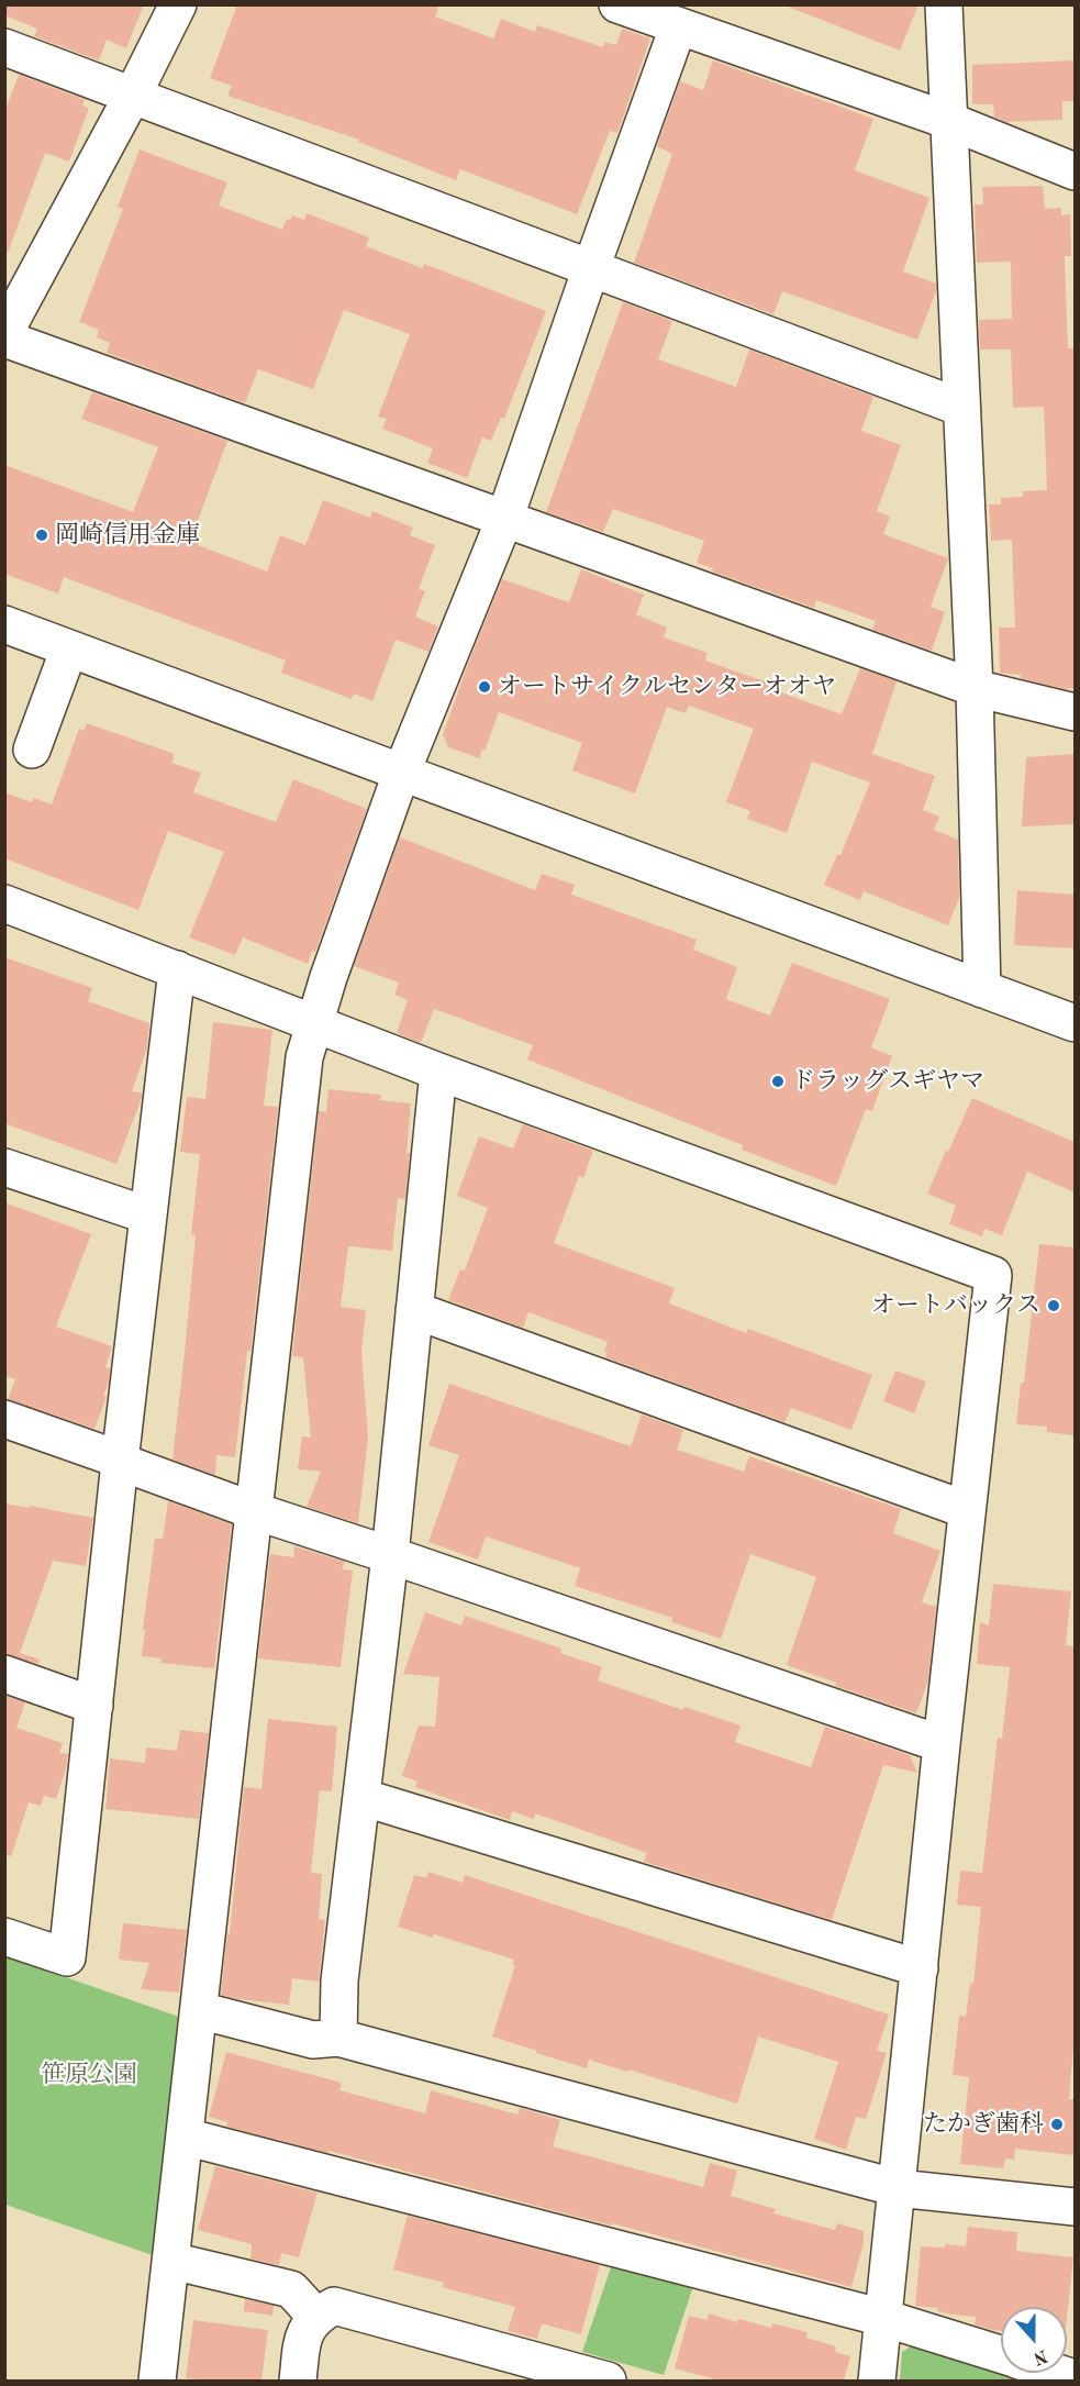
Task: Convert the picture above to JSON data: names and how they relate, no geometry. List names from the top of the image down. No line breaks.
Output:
{"parks":["笹原公園"],"places":["岡崎信用金庫","オートサイクルセンターオオヤ","ドラッグスギヤマ","オートバックス","たかぎ歯科"],"north":"bottom"}
